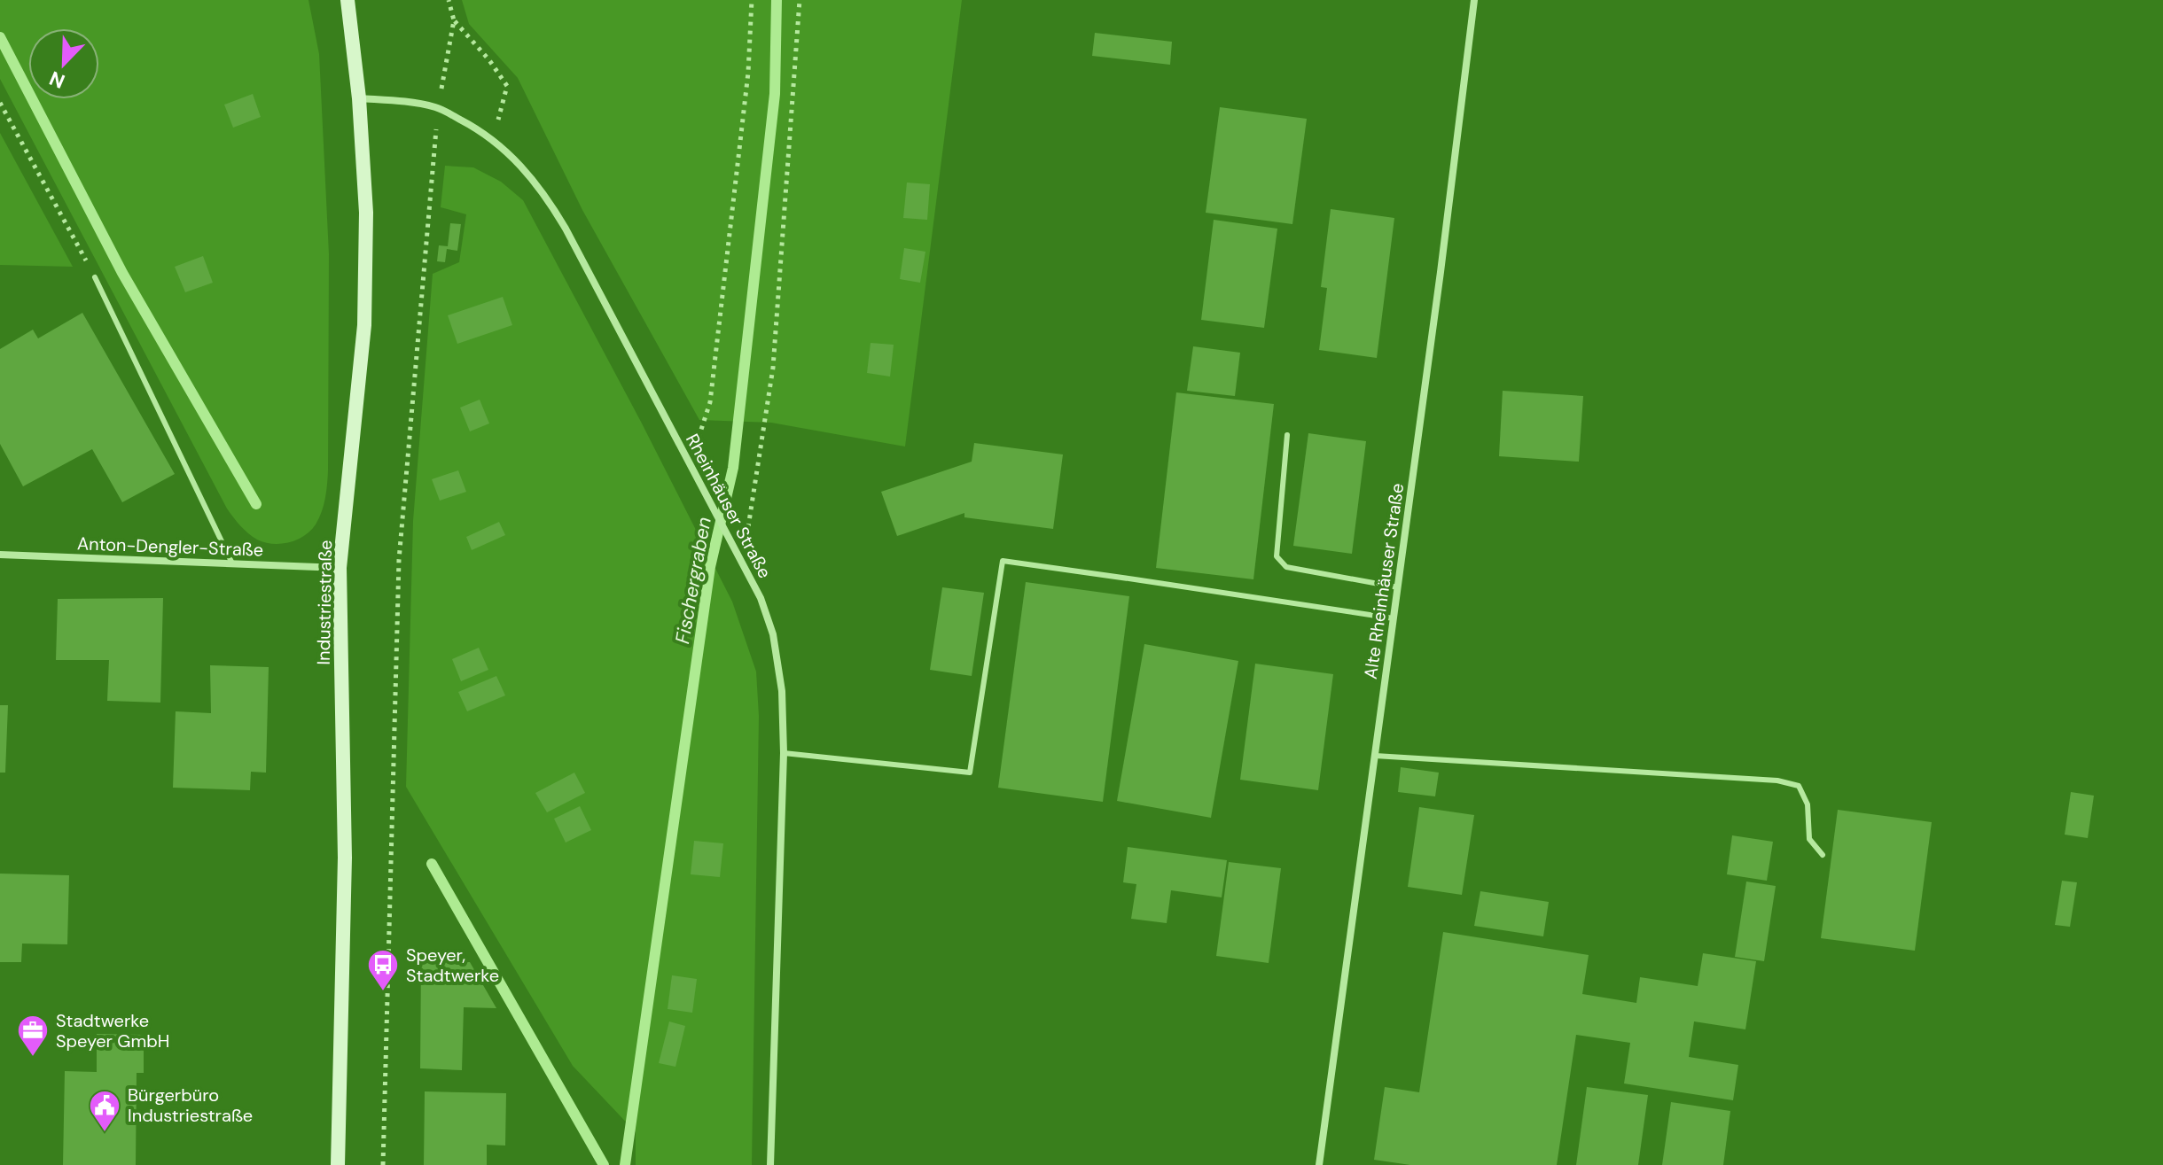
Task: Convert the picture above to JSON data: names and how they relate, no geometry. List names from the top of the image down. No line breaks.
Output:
{"streets":{"street":["Rheinhäuser Straße","Anton-Dengler-Straße","Alte Rheinhäuser Straße","Industriestraße"]},"crossings":[["Rheinhäuser Straße","Industriestraße"],["Anton-Dengler-Straße","Industriestraße"]],"water":["Fischergraben"],"places":{"bus stop":["Speyer, Stadtwerke"],"office":["Stadtwerke Speyer GmbH"],"public building":["Bürgerbüro Industriestraße"]},"north":"bottom left"}
